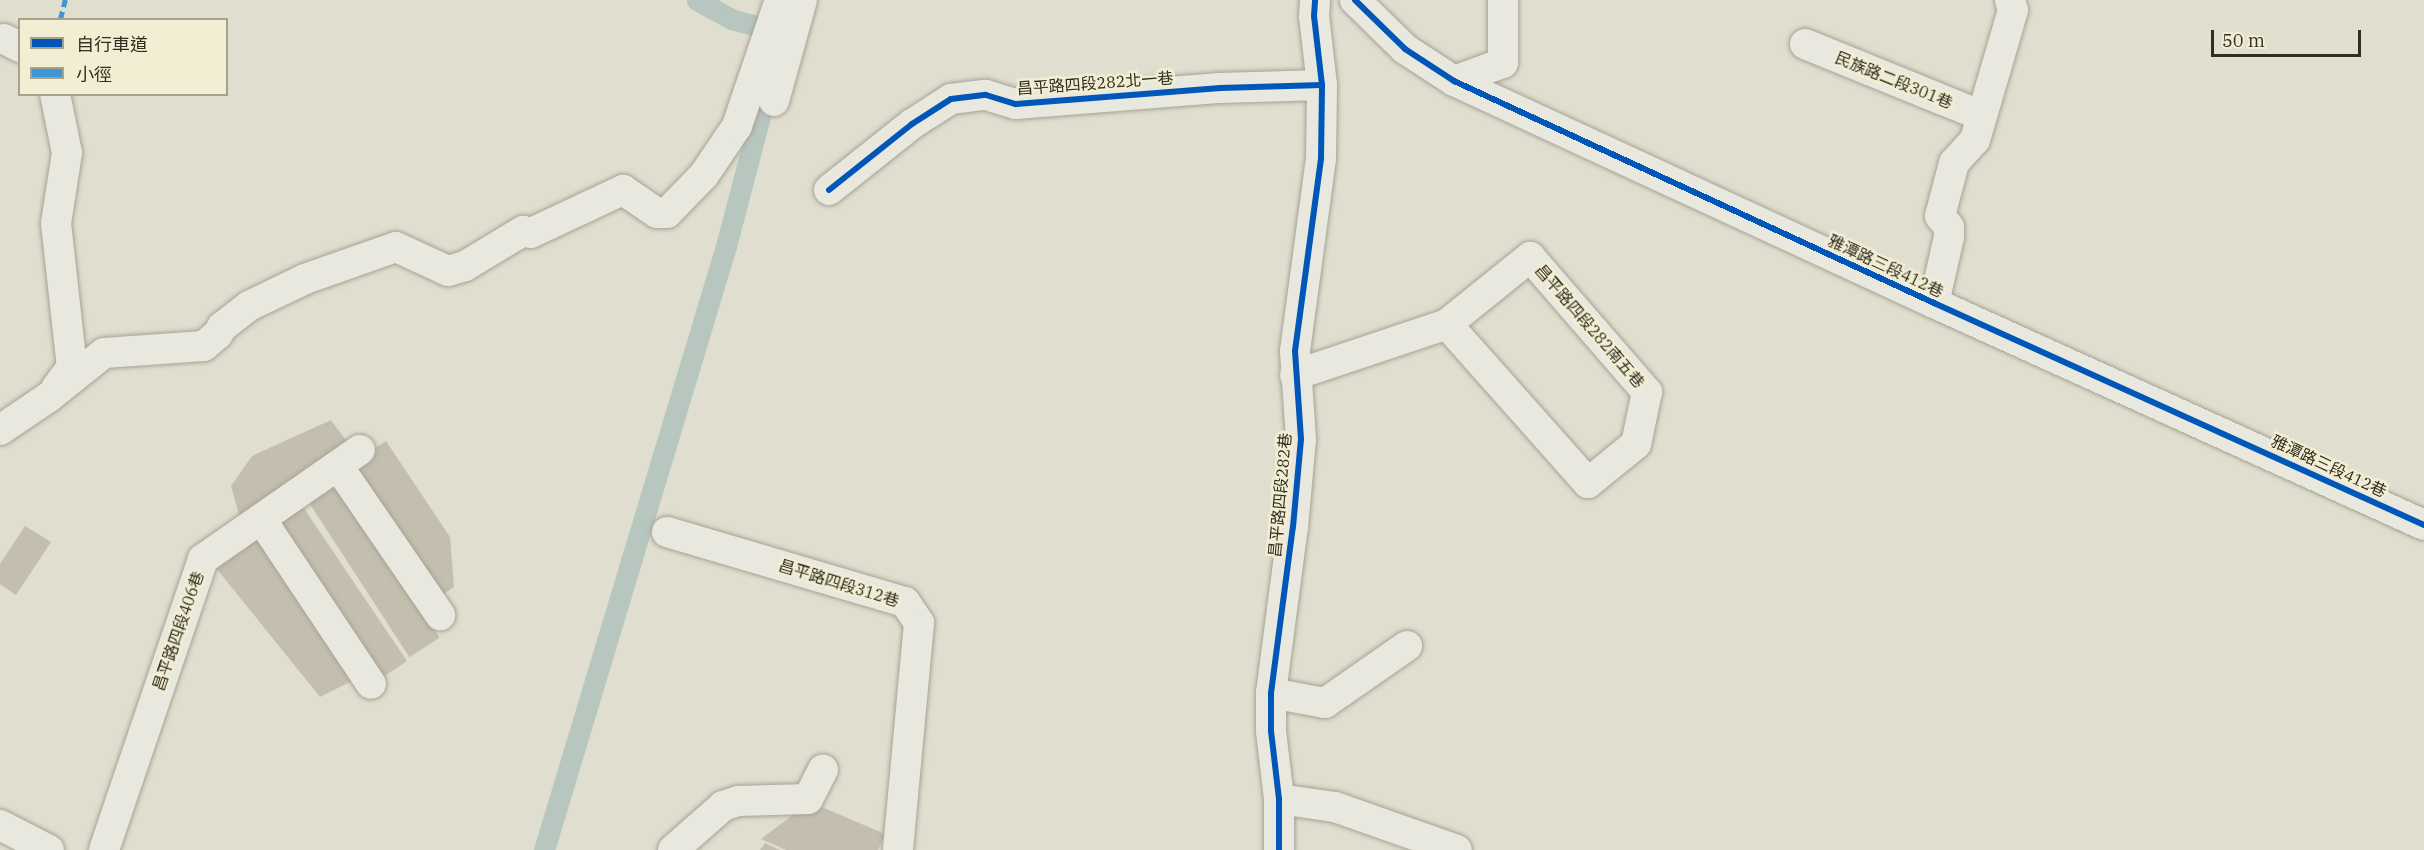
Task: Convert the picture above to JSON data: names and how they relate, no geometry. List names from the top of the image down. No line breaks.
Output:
{"streets":{"street":["民族路二段301巷","昌平路四段282北一巷","雅潭路三段412巷","昌平路四段282南五巷","昌平路四段282巷","昌平路四段312巷","昌平路四段406巷"]},"crossings":[["昌平路四段282北一巷","昌平路四段282巷"],["昌平路四段282南五巷","昌平路四段282巷"]],"legend":["自行車道","小徑"],"scale_bar":"50 m"}
